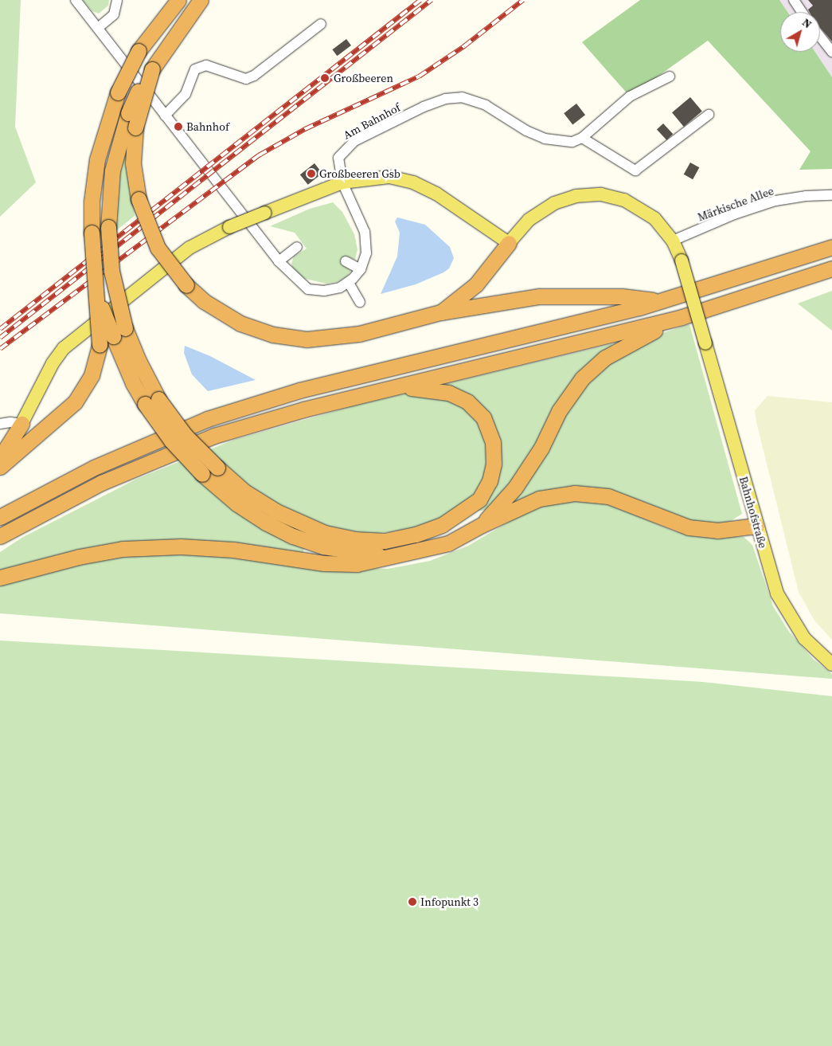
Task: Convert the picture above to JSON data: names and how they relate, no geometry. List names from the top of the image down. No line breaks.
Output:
{"streets":{"main road":["Bahnhofstraße"],"street":["Am Bahnhof","Märkische Allee"]},"crossings":[["Märkische Allee","Bahnhofstraße"]],"places":["Großbeeren","Bahnhof","Großbeeren Gsb","Infopunkt 3"],"north":"top right"}
